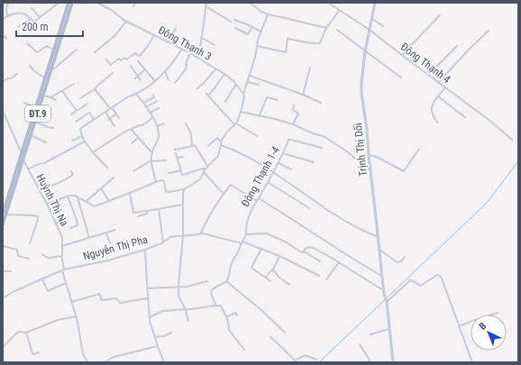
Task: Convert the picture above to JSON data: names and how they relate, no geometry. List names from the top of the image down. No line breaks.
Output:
{"streets":{"main road":["ĐT.9","Trịnh Thị Dối"],"street":["Đông Thạnh 3","Đông Thạnh 4","Đông Thạnh 1-4","Huỳnh Thị Na","Nguyễn Thị Pha"]},"crossings":[["Đông Thạnh 4","Trịnh Thị Dối"],["ĐT.9","Huỳnh Thị Na"],["Huỳnh Thị Na","Nguyễn Thị Pha"]],"scale_bar":"200 m","north":"top left"}
